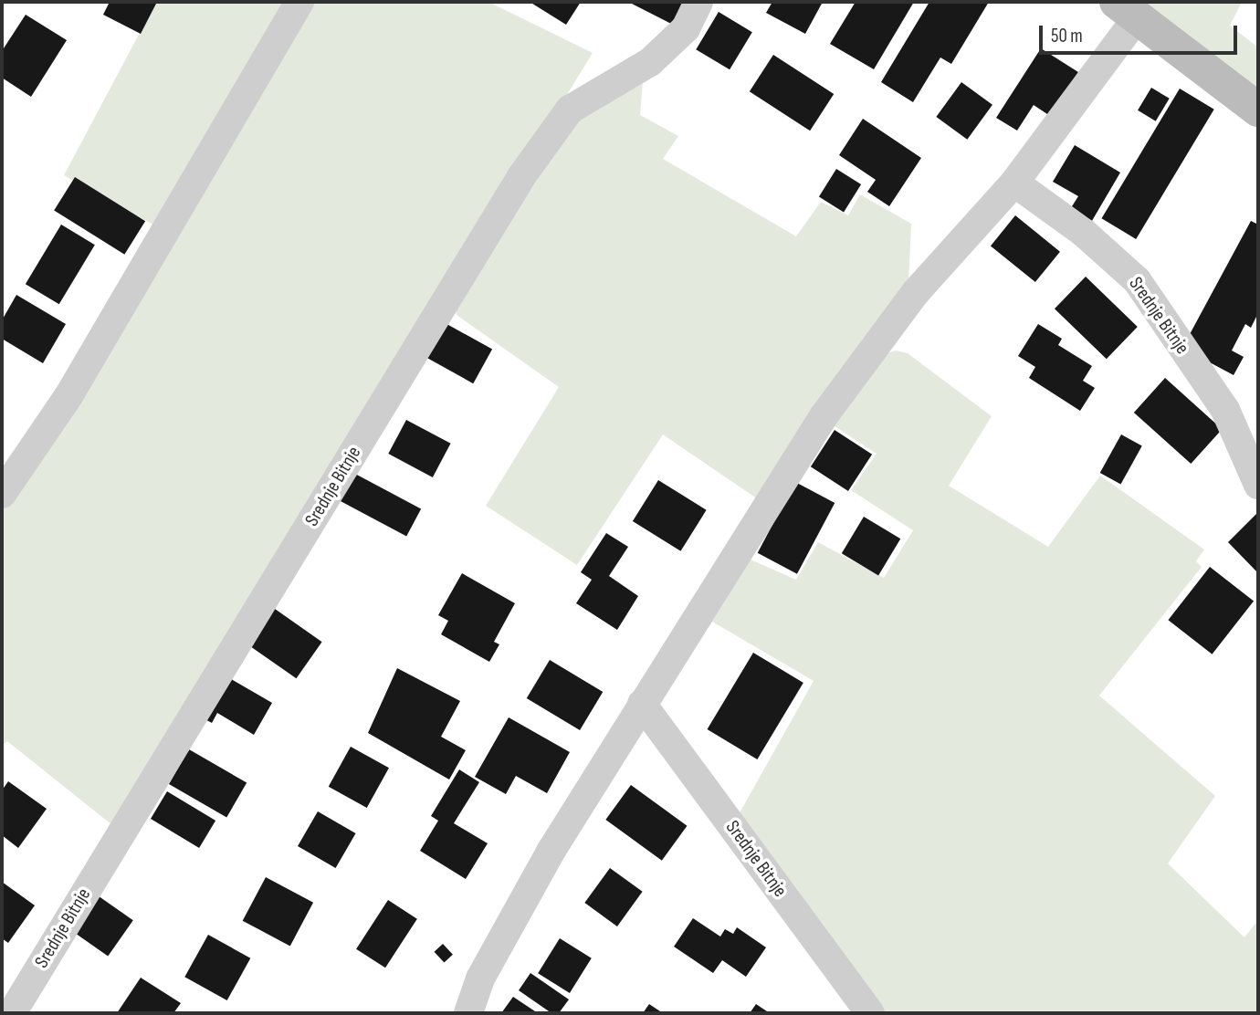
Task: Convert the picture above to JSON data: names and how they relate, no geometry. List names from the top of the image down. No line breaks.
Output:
{"streets":{"street":["Srednje Bitnje"]},"scale_bar":"50 m"}
